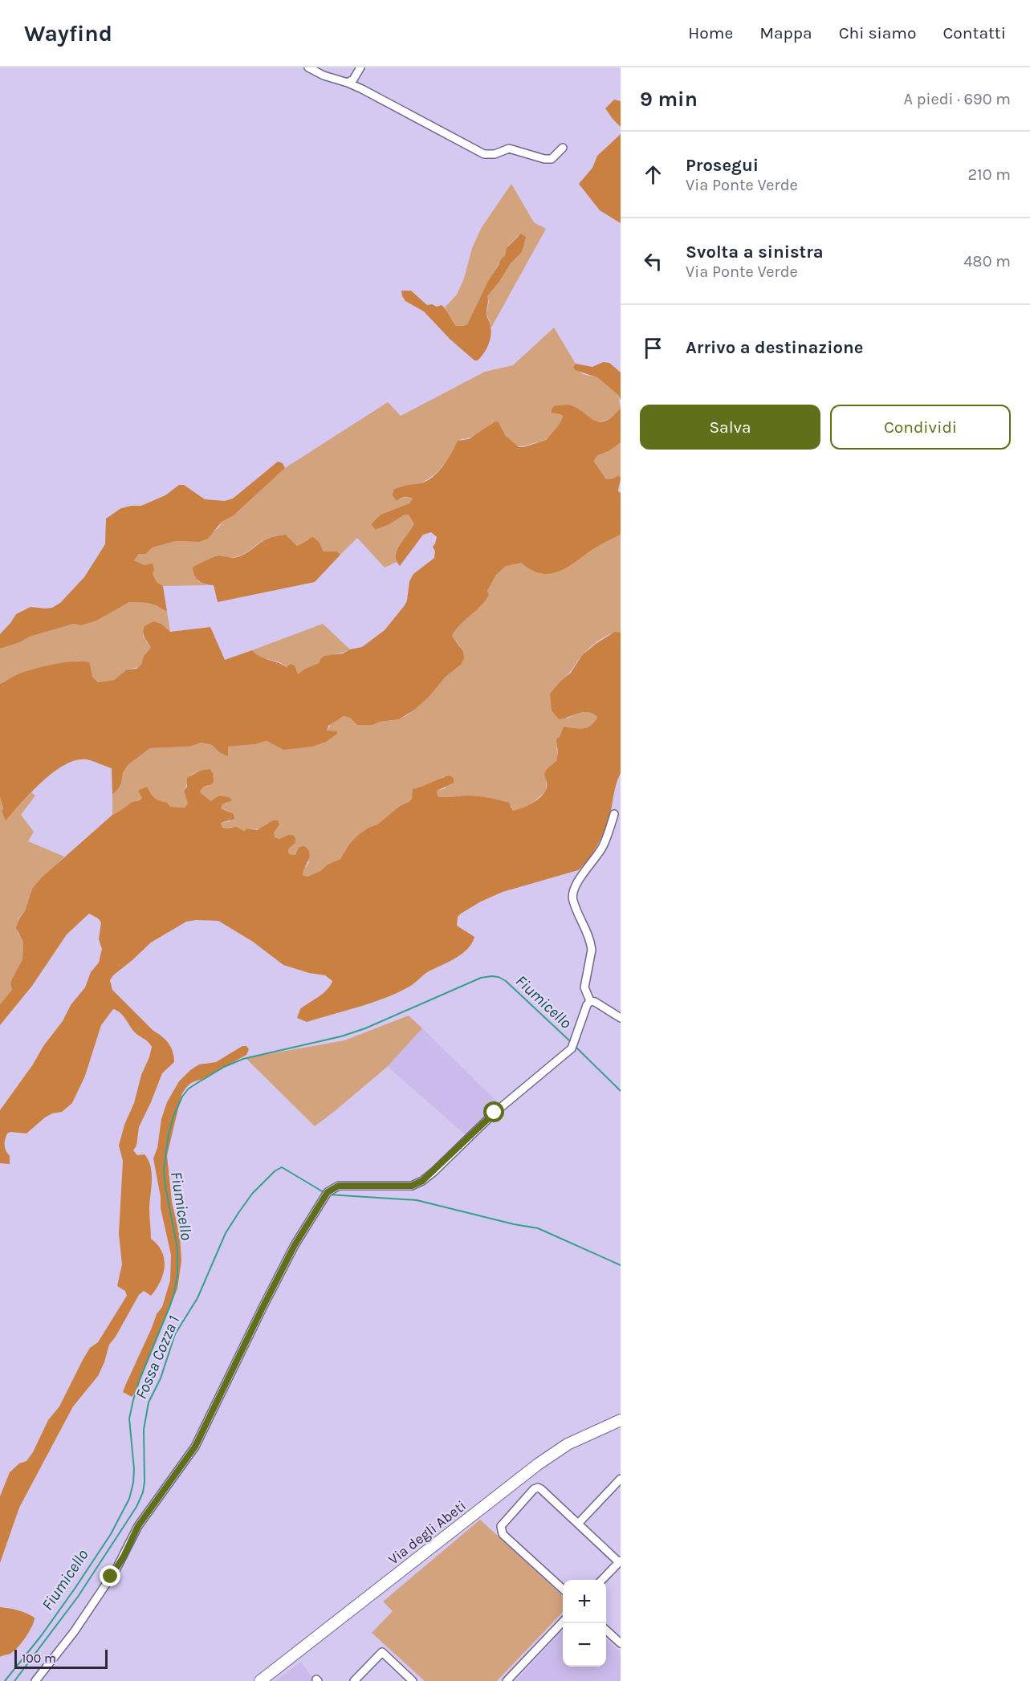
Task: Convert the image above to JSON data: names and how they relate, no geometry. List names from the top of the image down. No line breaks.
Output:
{"streets":{"street":["Via degli Abeti"]},"water":["Fiumicello","Fossa Cozza 1"],"scale_bar":"100 m","page":{"header":"Wayfind","nav":["Home","Mappa","Chi siamo","Contatti"],"heading":["9 min","A piedi · 690 m"],"list":[["Prosegui","Via Ponte Verde","210 m"],["Svolta a sinistra","Via Ponte Verde","480 m"],"Arrivo a destinazione"],"buttons":["Salva","Condividi"],"map_buttons":["+","−"],"scale":"100 m"}}
